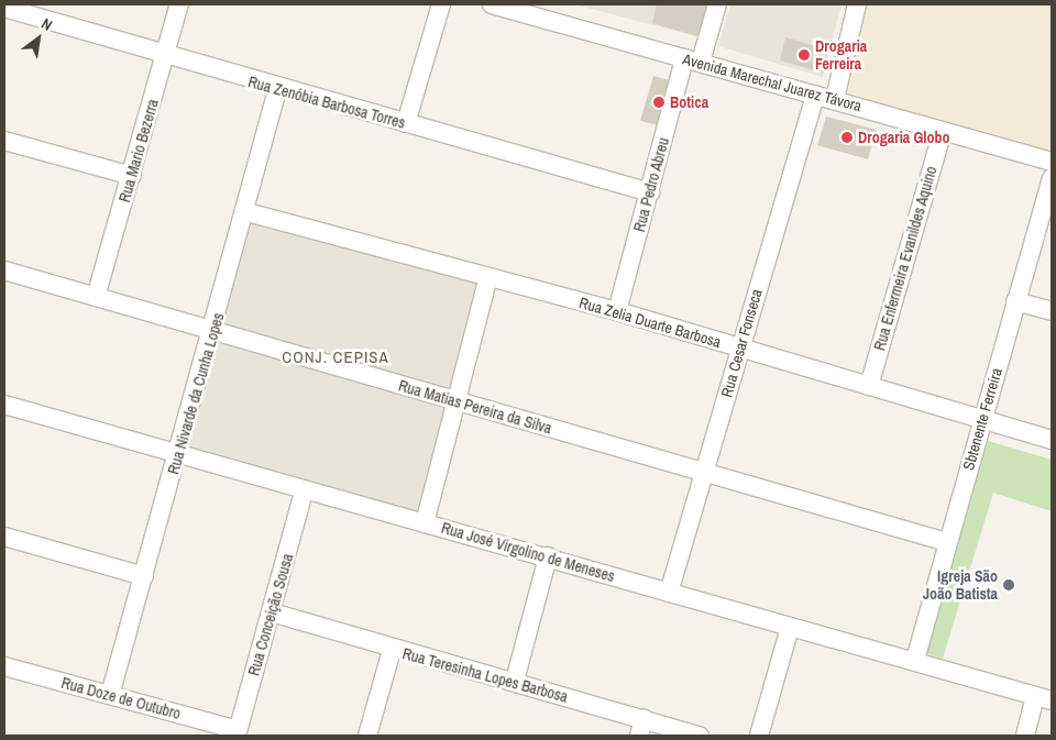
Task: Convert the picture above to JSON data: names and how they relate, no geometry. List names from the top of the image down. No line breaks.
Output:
{"streets":{"street":["Avenida Marechal Juarez Távora","Rua Zenóbia Barbosa Torres","Rua Mario Bezerra","Rua Pedro Abreu","Rua Enfermeira Evanildes Aquino","Rua Zelia Duarte Barbosa","Rua Cesar Fonseca","Rua Nivarde da Cunha Lopes","Rua Matias Pereira da Silva","Sbtenente Ferreira","Rua José Virgolino de Meneses","Rua Conceição Sousa","Rua Teresinha Lopes Barbosa","Rua Doze de Outubro"]},"crossings":[["Avenida Marechal Juarez Távora","Rua Pedro Abreu"],["Avenida Marechal Juarez Távora","Rua Enfermeira Evanildes Aquino"],["Avenida Marechal Juarez Távora","Rua Cesar Fonseca"],["Rua Zenóbia Barbosa Torres","Rua Mario Bezerra"],["Rua Zenóbia Barbosa Torres","Rua Pedro Abreu"],["Rua Zenóbia Barbosa Torres","Rua Nivarde da Cunha Lopes"],["Rua Mario Bezerra","Rua Matias Pereira da Silva"],["Rua Pedro Abreu","Rua Zelia Duarte Barbosa"],["Rua Enfermeira Evanildes Aquino","Rua Zelia Duarte Barbosa"],["Rua Zelia Duarte Barbosa","Rua Cesar Fonseca"],["Rua Zelia Duarte Barbosa","Rua Nivarde da Cunha Lopes"],["Rua Zelia Duarte Barbosa","Sbtenente Ferreira"],["Rua Cesar Fonseca","Rua Matias Pereira da Silva"],["Rua Cesar Fonseca","Rua José Virgolino de Meneses"],["Rua Nivarde da Cunha Lopes","Rua Matias Pereira da Silva"],["Rua Nivarde da Cunha Lopes","Rua José Virgolino de Meneses"],["Rua Nivarde da Cunha Lopes","Rua Doze de Outubro"],["Rua Matias Pereira da Silva","Sbtenente Ferreira"],["Sbtenente Ferreira","Rua José Virgolino de Meneses"],["Rua José Virgolino de Meneses","Rua Conceição Sousa"],["Rua Conceição Sousa","Rua Teresinha Lopes Barbosa"],["Rua Conceição Sousa","Rua Doze de Outubro"]],"districts":["CONJ. CEPISA"],"places":["Drogaria Ferreira","Botica","Drogaria Globo","Igreja São João Batista"],"north":"top right"}
